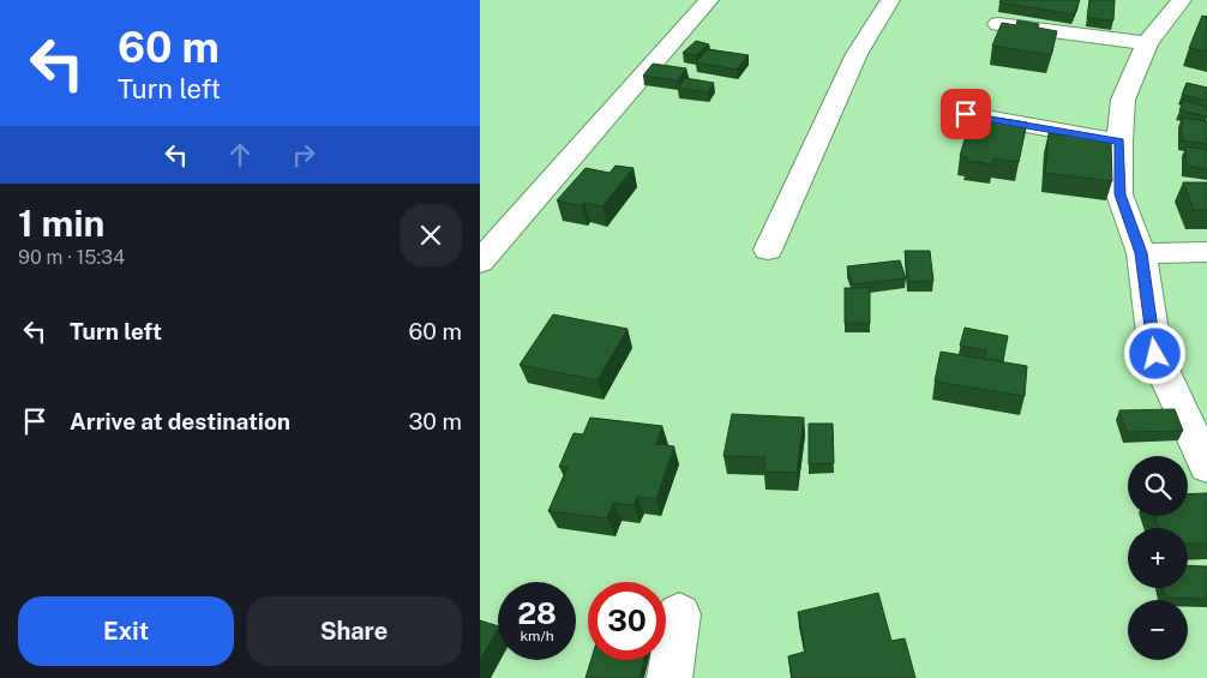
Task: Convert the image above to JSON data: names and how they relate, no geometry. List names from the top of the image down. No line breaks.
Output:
{"page":{"turn":["60 m","Turn left"],"heading":["1 min","90 m · 15:34"],"list":[{"name":"Turn left","value":"60 m"},{"name":"Arrive at destination","value":"30 m"}],"map_buttons":["+","−"],"speed":"28 km/h","limit":"30","buttons":["Exit","Share"]}}
